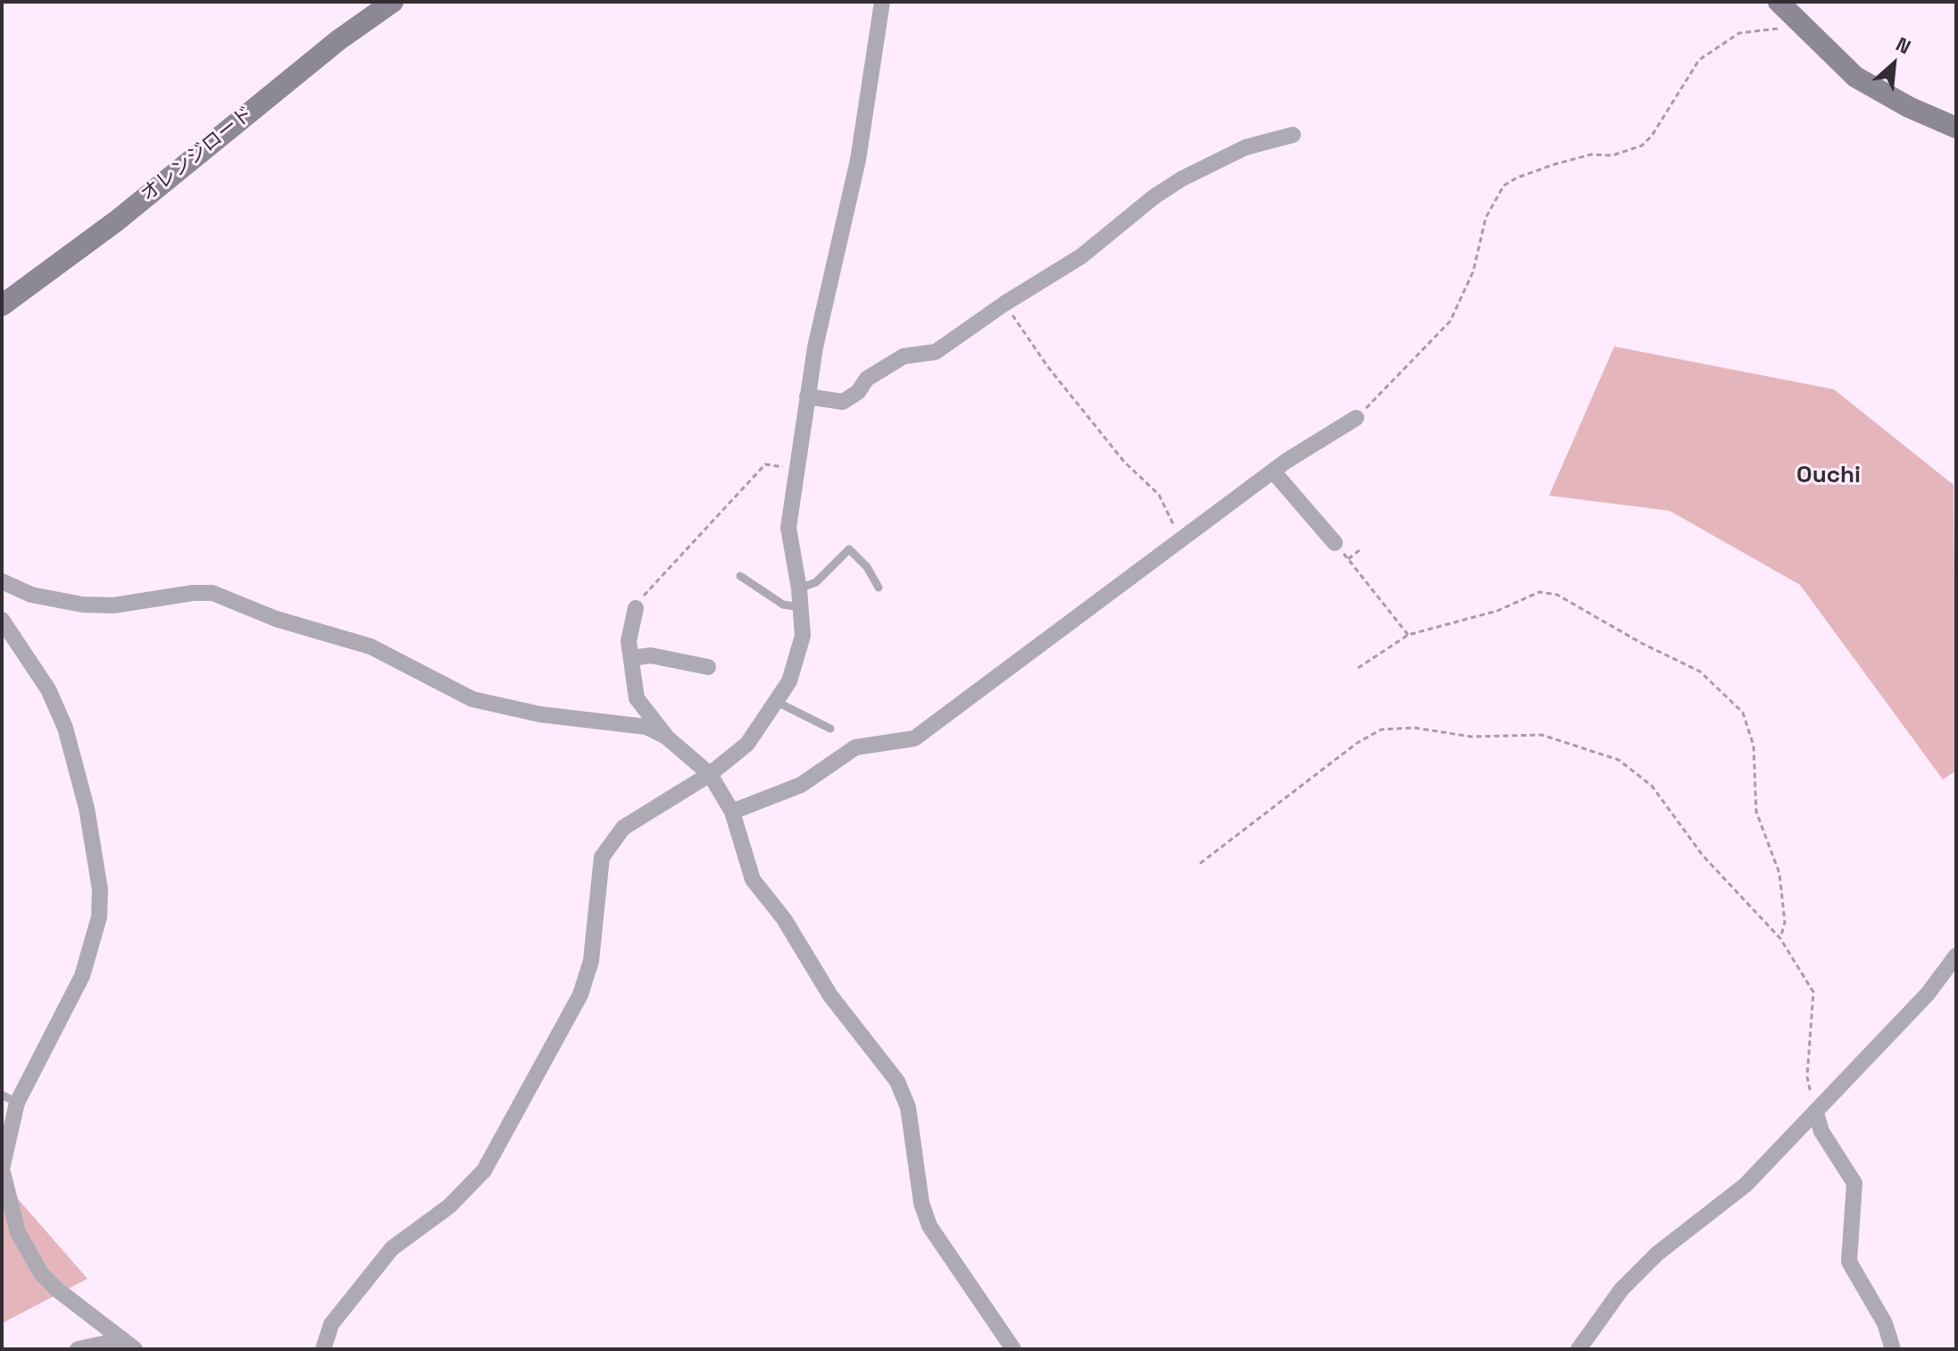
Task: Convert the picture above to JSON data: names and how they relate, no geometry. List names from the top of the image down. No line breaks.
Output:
{"streets":{"street":["オレンジロード"]},"districts":["Ouchi"],"north":"top right"}
